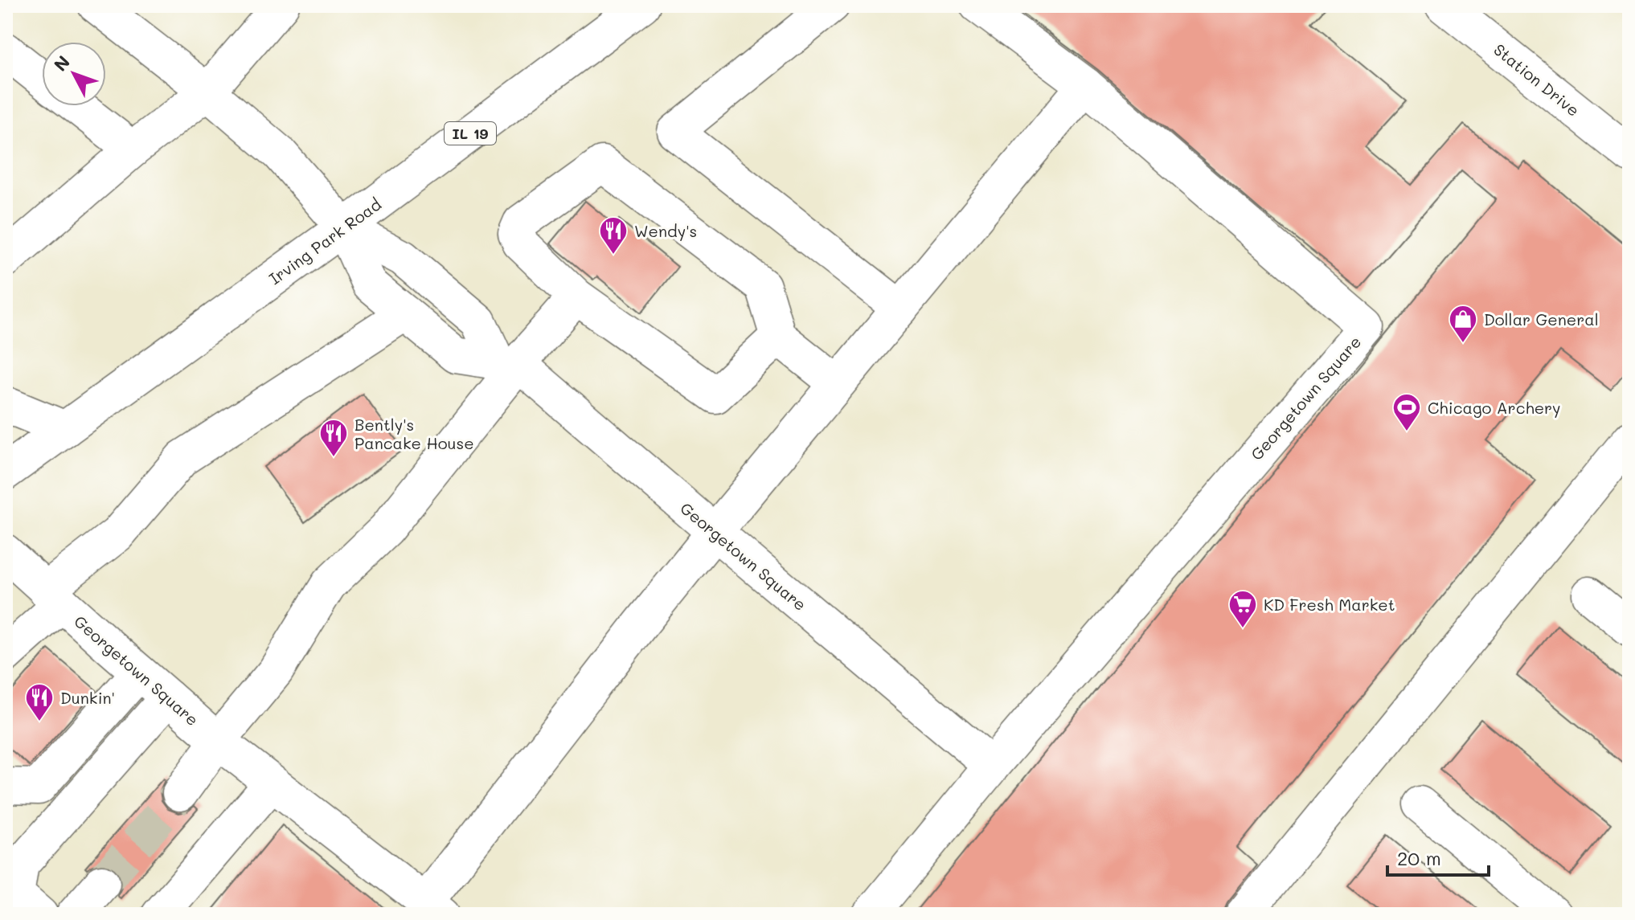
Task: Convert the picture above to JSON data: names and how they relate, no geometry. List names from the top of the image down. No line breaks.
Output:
{"streets":{"main road":["Station Drive","IL 19","Irving Park Road","Georgetown Square"]},"crossings":[["Irving Park Road","Georgetown Square"]],"places":{"restaurant":["Wendy's","Bently's Pancake House","Dunkin'"],"shop":["Dollar General"],"sports":["Chicago Archery"],"supermarket":["KD Fresh Market"]},"scale_bar":"20 m","north":"top left"}
